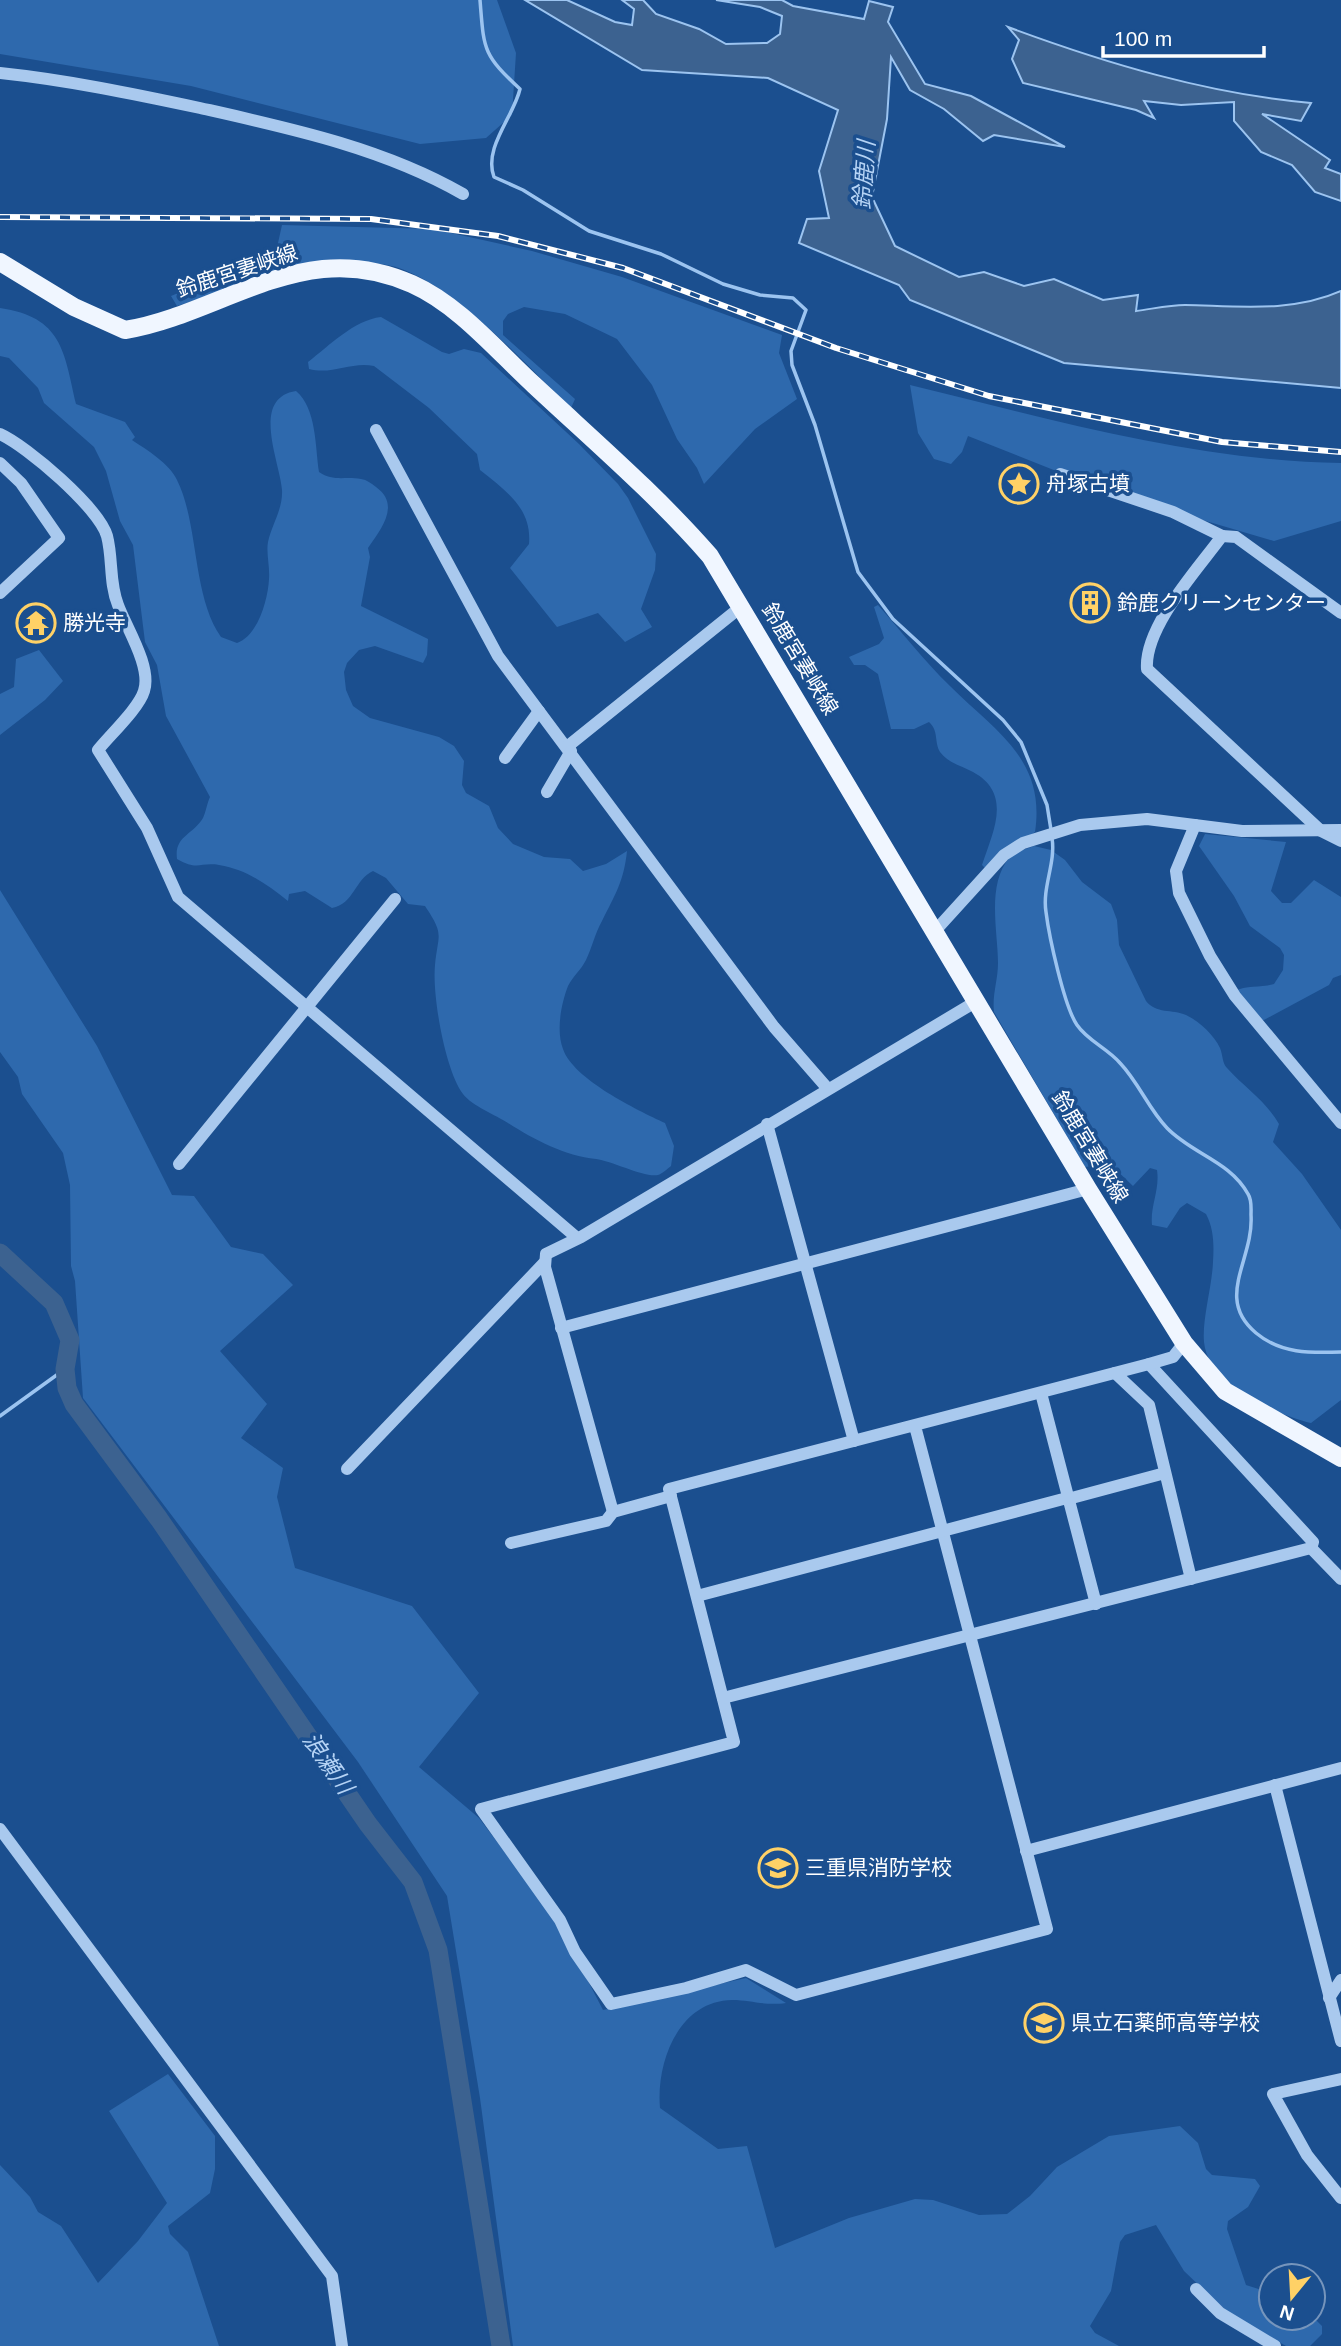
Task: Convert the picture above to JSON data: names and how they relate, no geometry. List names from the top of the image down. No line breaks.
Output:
{"streets":{"main road":["鈴鹿宮妻峡線"]},"water":["鈴鹿川","浪瀬川"],"places":{"place":["舟塚古墳"],"building":["鈴鹿クリーンセンター"],"temple":["勝光寺"],"school or university":["三重県消防学校","県立石薬師高等学校"]},"scale_bar":"100 m","north":"bottom"}
